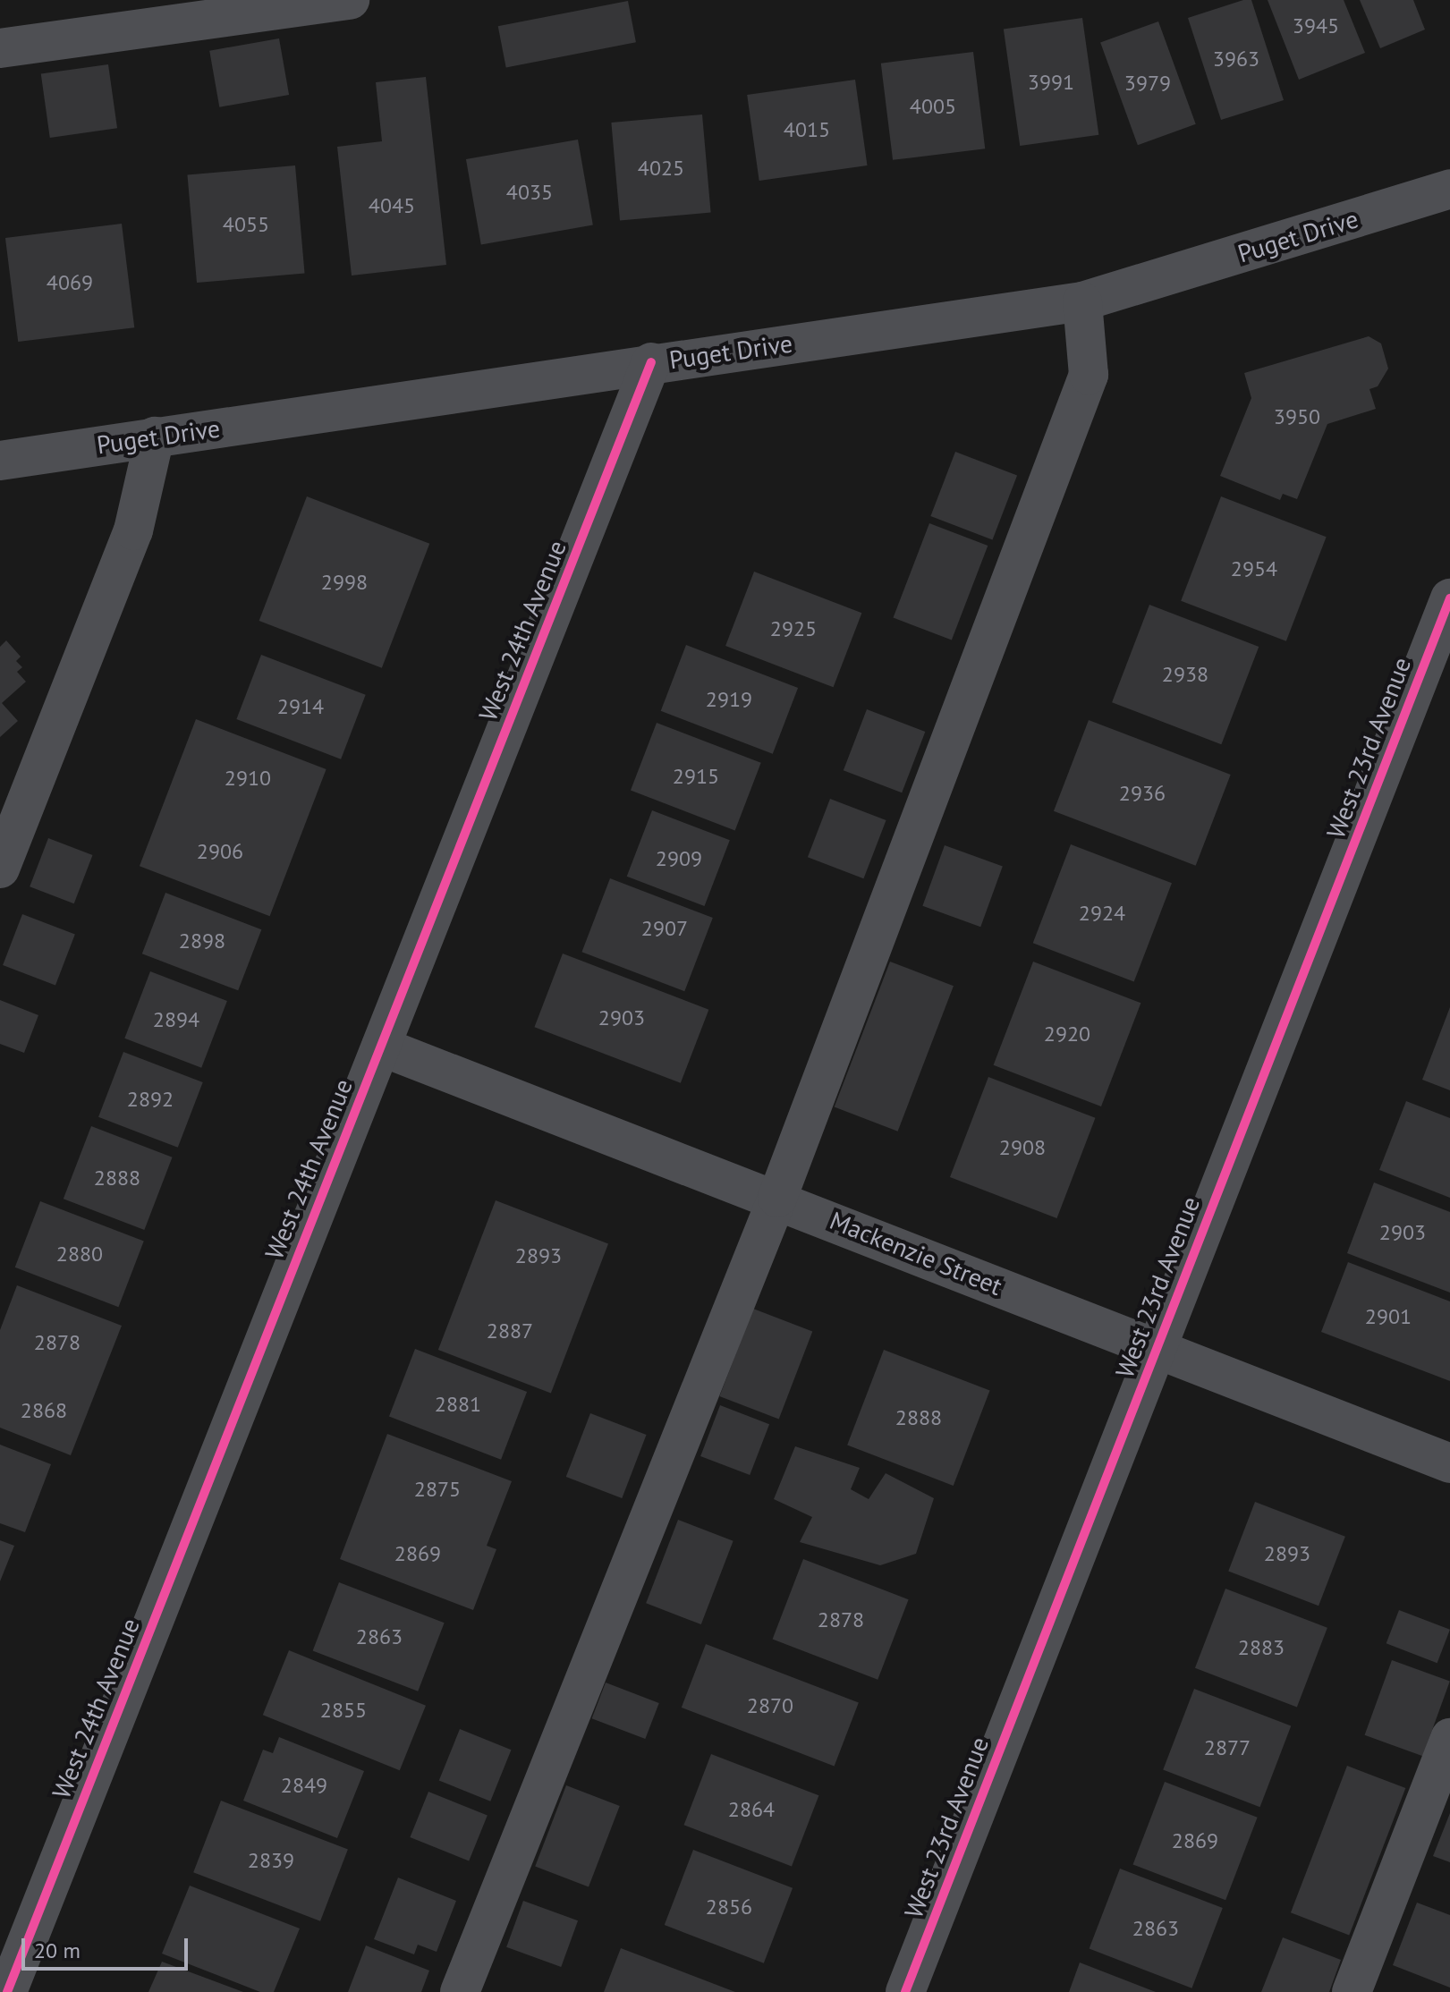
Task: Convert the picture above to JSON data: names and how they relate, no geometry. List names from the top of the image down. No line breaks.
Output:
{"streets":{"street":["Puget Drive","West 24th Avenue","West 23rd Avenue","Mackenzie Street"]},"crossings":[["Puget Drive","West 24th Avenue"],["West 24th Avenue","Mackenzie Street"],["West 23rd Avenue","Mackenzie Street"]],"house_numbers":["3945","3963","3991","3979","4005","4015","4025","4035","4045","4055","4069","3950","2954","2998","2925","2938","2919","2914","2915","2910","2936","2906","2909","2924","2907","2898","2903","2894","2920","2892","2908","2888","2903","2880","2893","2901","2887","2878","2881","2868","2888","2875","2869","2893","2878","2863","2883","2870","2855","2877","2849","2864","2869","2839","2856","2863"],"scale_bar":"20 m"}
